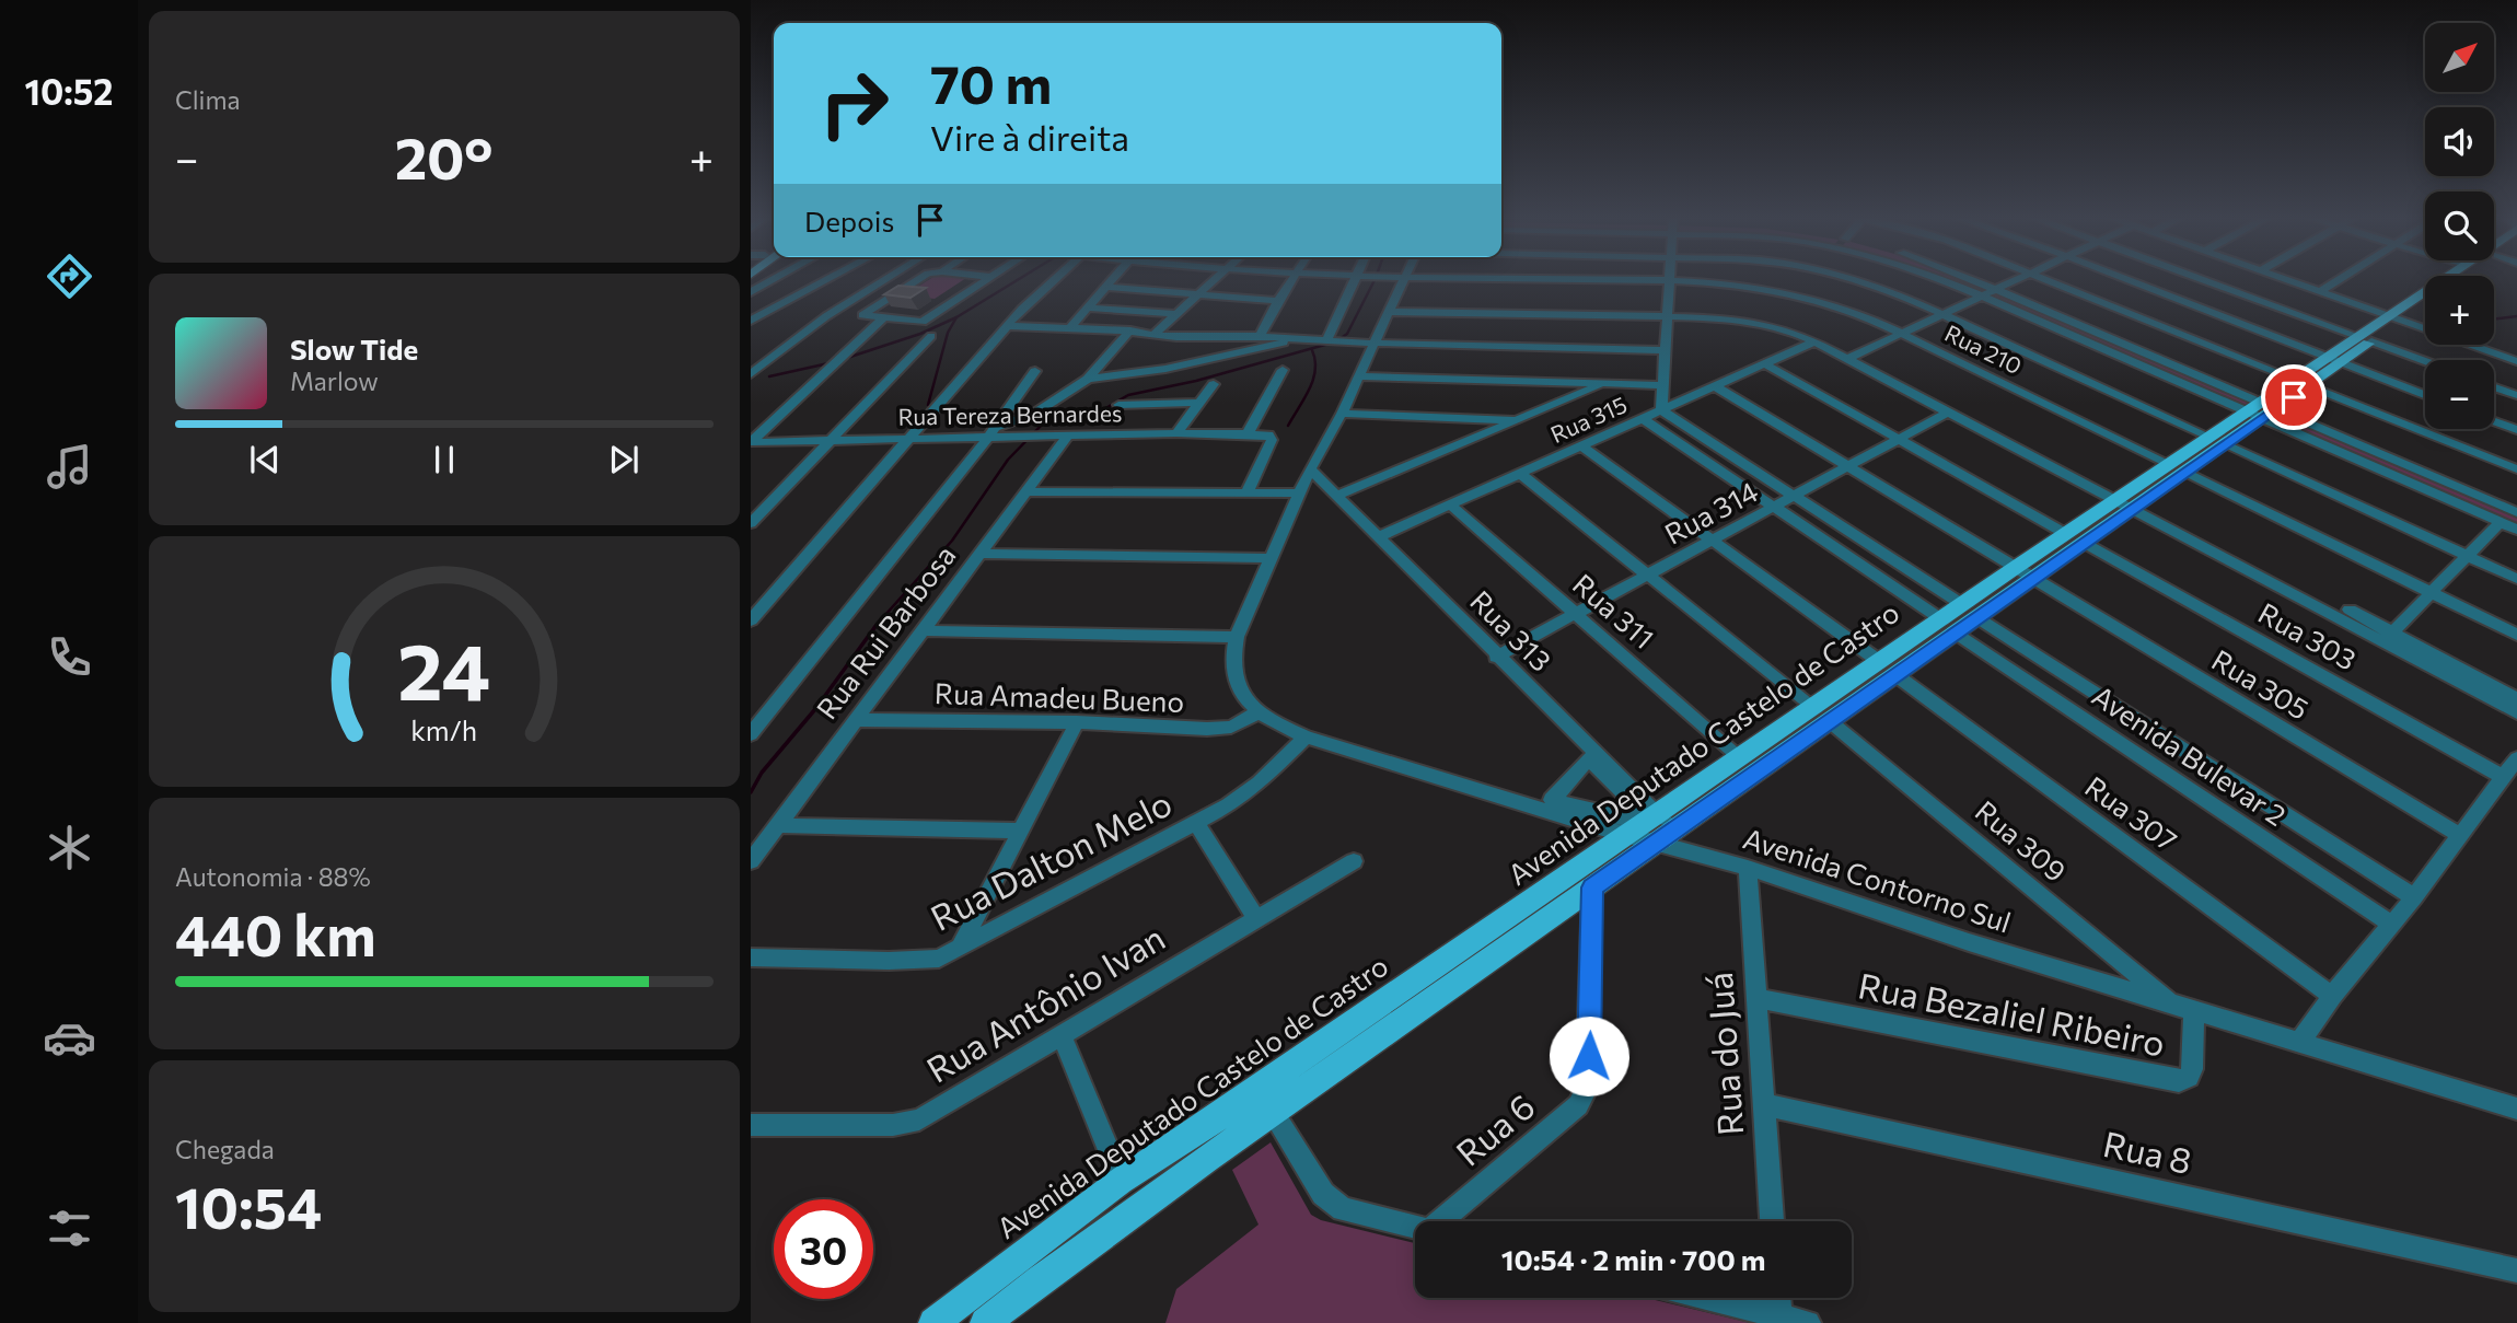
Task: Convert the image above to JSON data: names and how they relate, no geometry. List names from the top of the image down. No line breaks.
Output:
{"streets":{"main road":["Avenida Deputado Castelo de Castro"],"street":["Rua 210","Rua Tereza Bernardes","Rua 315","Rua 314","Rua 311","Rua 313","Rua Rui Barbosa","Rua 303","Rua 305","Rua Amadeu Bueno","Avenida Bulevar 2","Rua 307","Rua 309","Rua Dalton Melo","Avenida Contorno Sul","Rua Antônio Ivan","Rua Bezaliel Ribeiro","Rua do Juá","Rua 6","Rua 8"]},"crossings":[["Rua 210","Avenida Deputado Castelo de Castro"],["Rua Tereza Bernardes","Rua Rui Barbosa"],["Rua 315","Rua 311"],["Rua 315","Rua 313"],["Rua 314","Rua 311"],["Rua 314","Rua 313"],["Rua 311","Avenida Deputado Castelo de Castro"],["Rua 313","Avenida Deputado Castelo de Castro"],["Rua 313","Avenida Contorno Sul"],["Rua Rui Barbosa","Rua Amadeu Bueno"],["Rua 303","Avenida Deputado Castelo de Castro"],["Rua 305","Avenida Deputado Castelo de Castro"],["Rua Amadeu Bueno","Avenida Contorno Sul"],["Avenida Deputado Castelo de Castro","Avenida Bulevar 2"],["Avenida Deputado Castelo de Castro","Rua 307"],["Avenida Deputado Castelo de Castro","Rua 309"],["Avenida Deputado Castelo de Castro","Avenida Contorno Sul"],["Avenida Deputado Castelo de Castro","Rua 6"],["Rua 309","Avenida Contorno Sul"],["Rua Dalton Melo","Avenida Contorno Sul"],["Avenida Contorno Sul","Rua Bezaliel Ribeiro"],["Avenida Contorno Sul","Rua do Juá"],["Rua Bezaliel Ribeiro","Rua do Juá"],["Rua do Juá","Rua 8"]],"north":"top right","page":{"tabs":"10:52","tile":["Clima",["Autonomia · 88%","440 km"],["Chegada","10:54"]],"map_buttons":["+","−"],"turn":["70 m","Vire à direita"],"heat":["−","20°","+"],"then":"Depois","song":["Slow Tide","Marlow"],"limit":"30","trip":"10:54 · 2 min · 700 m","gauge":["24","km/h"]}}
